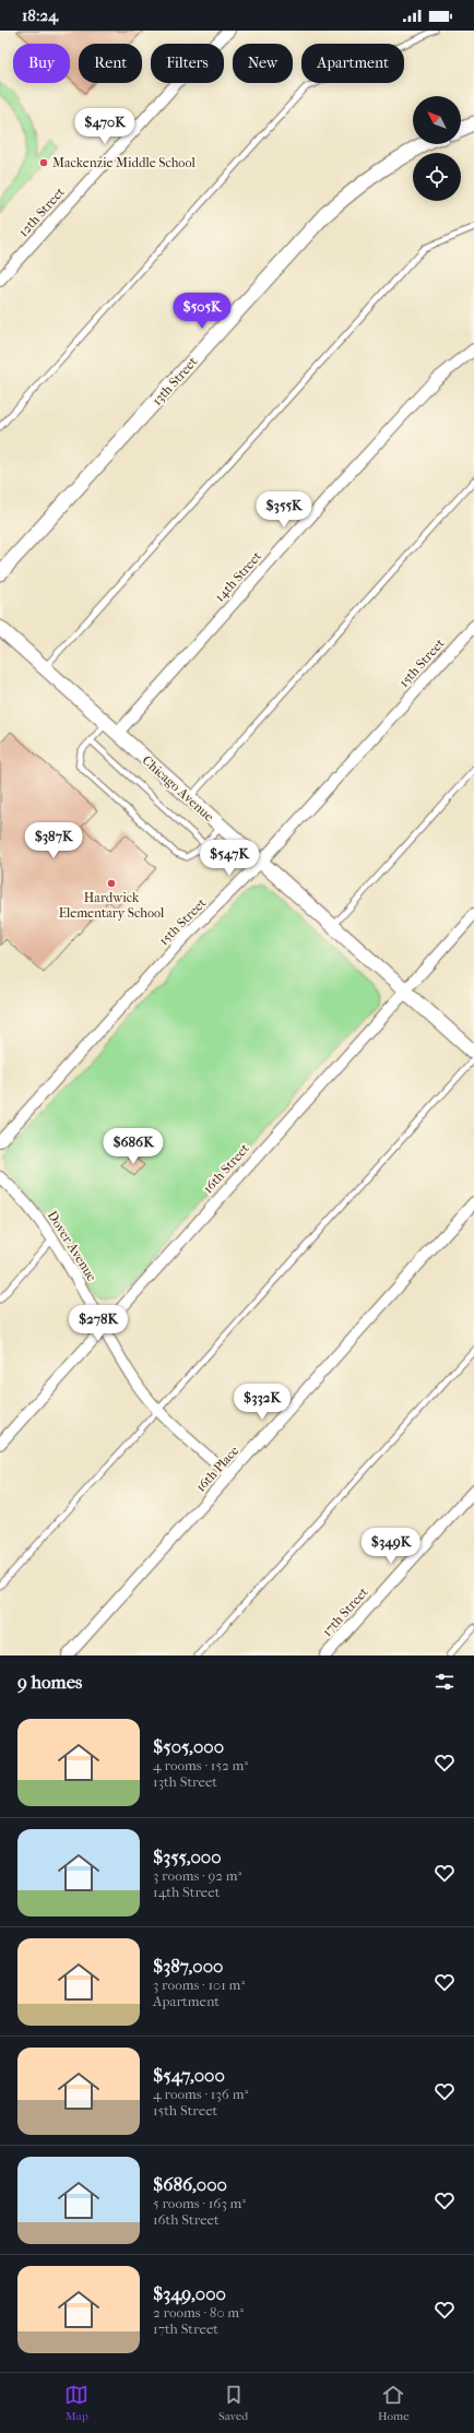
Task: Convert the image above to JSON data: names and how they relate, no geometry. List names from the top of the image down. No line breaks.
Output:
{"streets":{"street":["12th Street","13th Street","14th Street","15th Street","Chicago Avenue","16th Street","Dover Avenue","16th Place","17th Street"]},"crossings":[["14th Street","Chicago Avenue"],["15th Street","Chicago Avenue"],["Chicago Avenue","16th Street"],["16th Street","Dover Avenue"],["Dover Avenue","16th Place"]],"places":["Mackenzie Middle School","Hardwick Elementary School"],"north":"top left","page":{"status":"18:24","chip":["Buy","Rent","Filters","New","Apartment"],"price":["$470K","$505K","$355K","$387K","$547K","$686K","$278K","$332K","$349K"],"heading":"9 homes","list":[{"name":"$505,000","note":"4 rooms · 152 m² · 13th Street"},{"name":"$355,000","note":"3 rooms · 92 m² · 14th Street"},{"name":"$387,000","note":"3 rooms · 101 m² · Apartment"},{"name":"$547,000","note":"4 rooms · 136 m² · 15th Street"},{"name":"$686,000","note":"5 rooms · 163 m² · 16th Street"},{"name":"$349,000","note":"2 rooms · 80 m² · 17th Street"}],"tabs":["Map","Saved","Home"]}}
